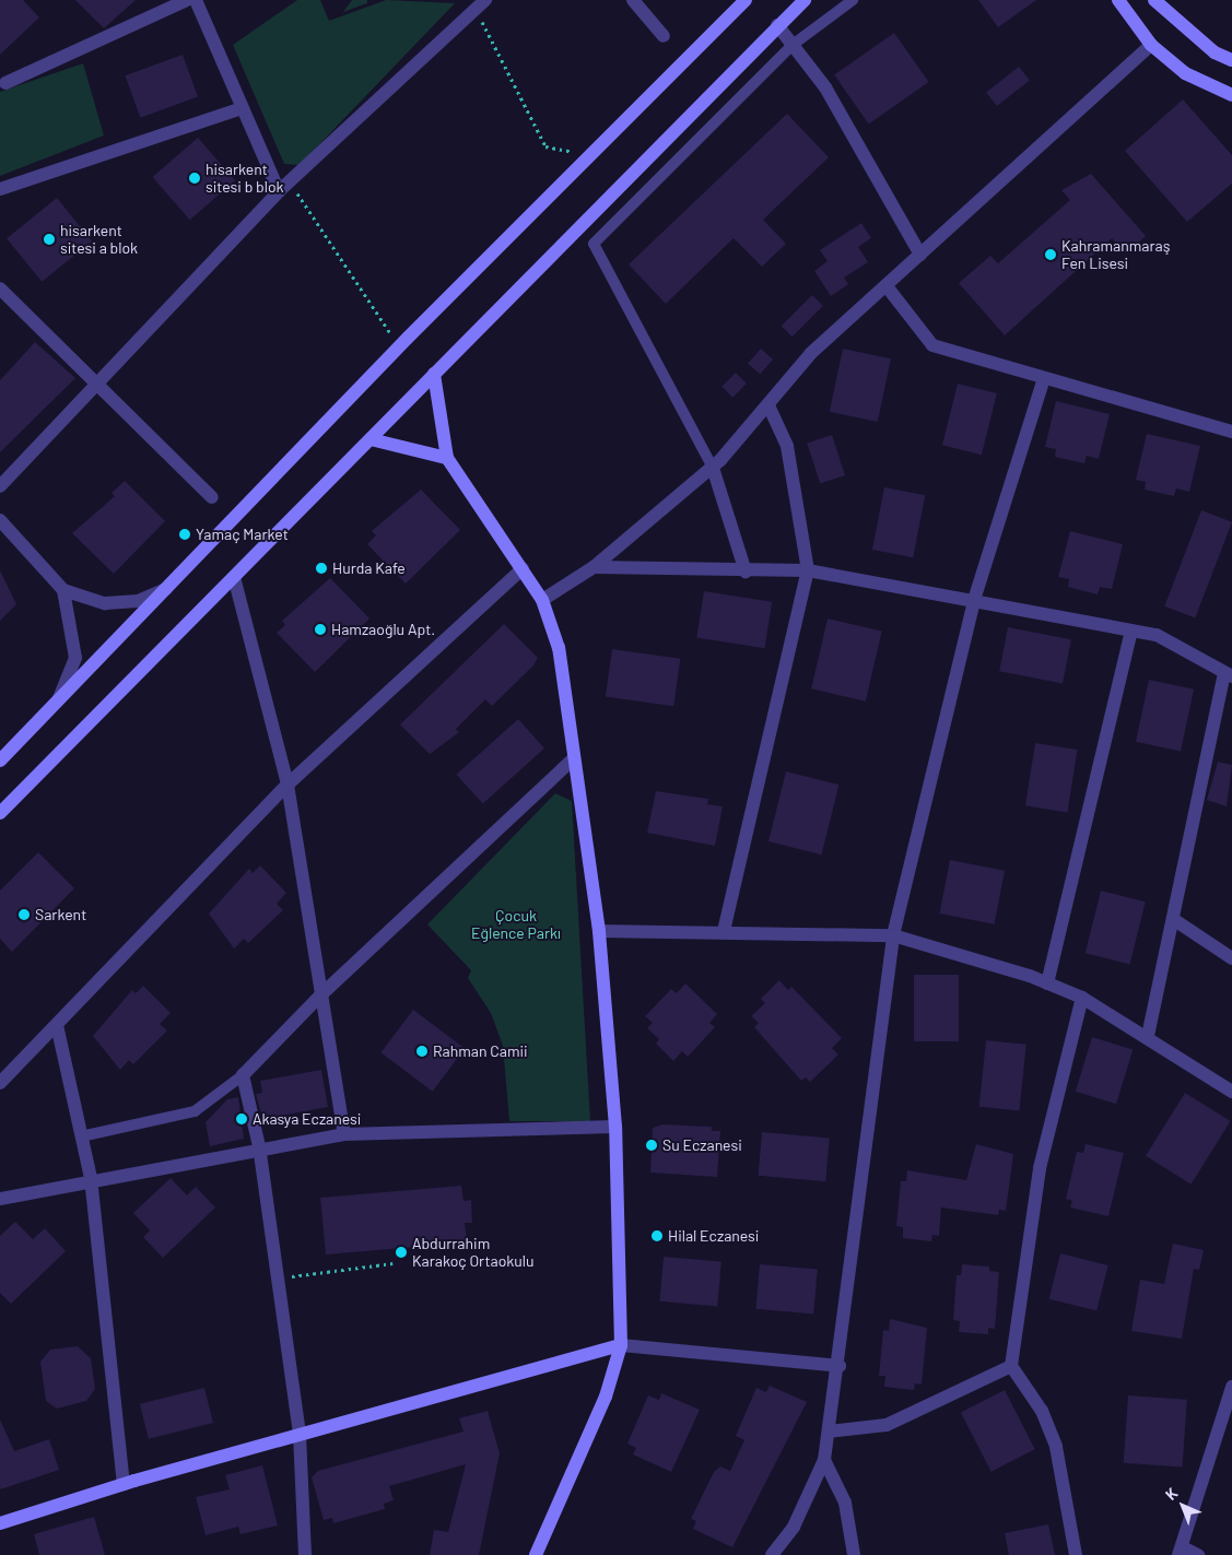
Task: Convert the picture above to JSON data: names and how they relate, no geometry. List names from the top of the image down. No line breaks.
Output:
{"parks":["Çocuk Eğlence Parkı"],"places":["hisarkent sitesi b blok","hisarkent sitesi a blok","Kahramanmaraş Fen Lisesi","Yamaç Market","Hurda Kafe","Hamzaoğlu Apt.","Sarkent","Rahman Camii","Akasya Eczanesi","Su Eczanesi","Hilal Eczanesi","Abdurrahim Karakoç Ortaokulu"],"north":"top left"}
